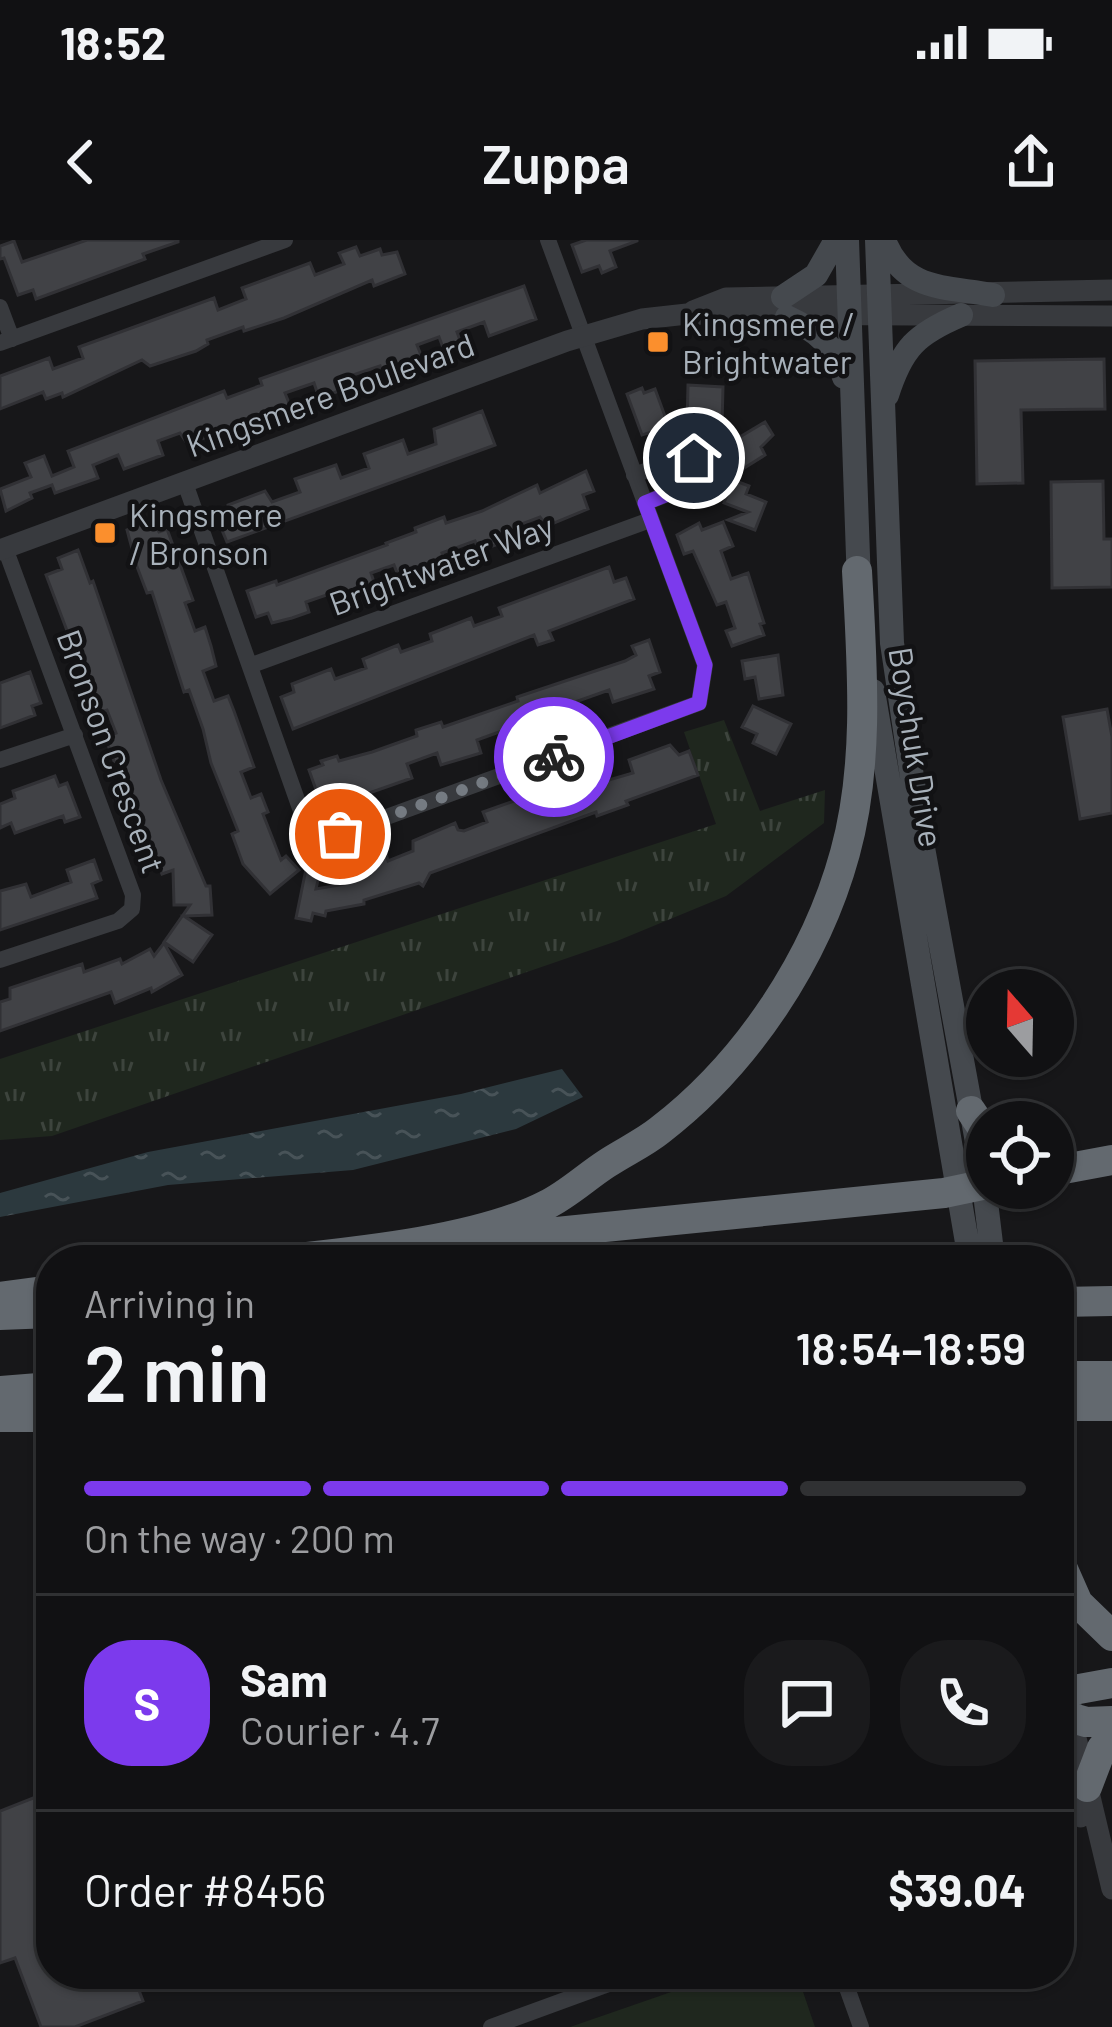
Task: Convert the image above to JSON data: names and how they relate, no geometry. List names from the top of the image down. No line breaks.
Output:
{"streets":{"main road":["Boychuk Drive"],"street":["Kingsmere Boulevard","Brightwater Way","Bronson Crescent"]},"crossings":[["Kingsmere Boulevard","Boychuk Drive"],["Kingsmere Boulevard","Bronson Crescent"]],"places":{"transit":["Kingsmere / Brightwater","Kingsmere / Bronson"]},"north":"top","page":{"status":"18:52","header":"Zuppa","heading":["2 min","Arriving in","18:54–18:59"],"panel":["Sam","Courier · 4.7","Order #8456","$39.04"],"bar":"On the way · 200 m","round":"S"}}
